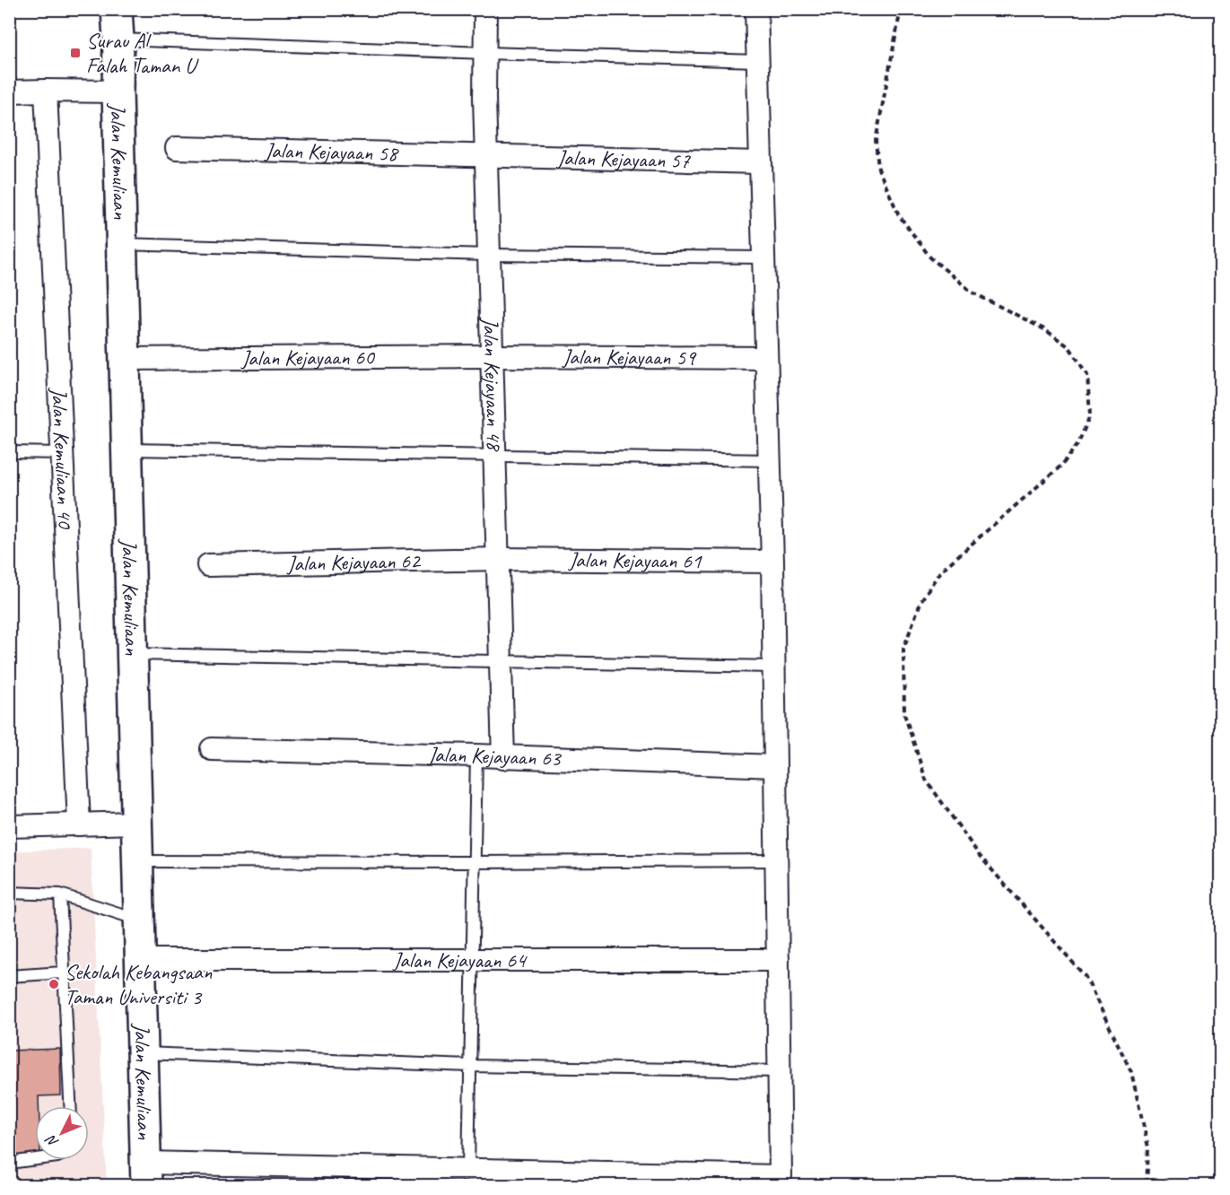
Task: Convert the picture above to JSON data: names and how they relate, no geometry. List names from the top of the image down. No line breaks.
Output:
{"streets":{"street":["Jalan Kejayaan 58","Jalan Kejayaan 57","Jalan Kemuliaan","Jalan Kejayaan 60","Jalan Kejayaan 59","Jalan Kejayaan 48","Jalan Kemuliaan 40","Jalan Kejayaan 61","Jalan Kejayaan 62","Jalan Kejayaan 63","Jalan Kejayaan 64"]},"crossings":[["Jalan Kejayaan 58","Jalan Kejayaan 57"],["Jalan Kejayaan 58","Jalan Kejayaan 48"],["Jalan Kejayaan 57","Jalan Kejayaan 48"],["Jalan Kemuliaan","Jalan Kejayaan 60"],["Jalan Kemuliaan","Jalan Kejayaan 64"],["Jalan Kejayaan 60","Jalan Kejayaan 59"],["Jalan Kejayaan 60","Jalan Kejayaan 48"],["Jalan Kejayaan 59","Jalan Kejayaan 48"],["Jalan Kejayaan 48","Jalan Kejayaan 61"],["Jalan Kejayaan 48","Jalan Kejayaan 62"],["Jalan Kejayaan 48","Jalan Kejayaan 63"],["Jalan Kejayaan 61","Jalan Kejayaan 62"]],"places":{"transit":["Surau Al Falah Taman U"],"other":["Sekolah Kebangsaan Taman Universiti 3"]},"north":"bottom left"}
